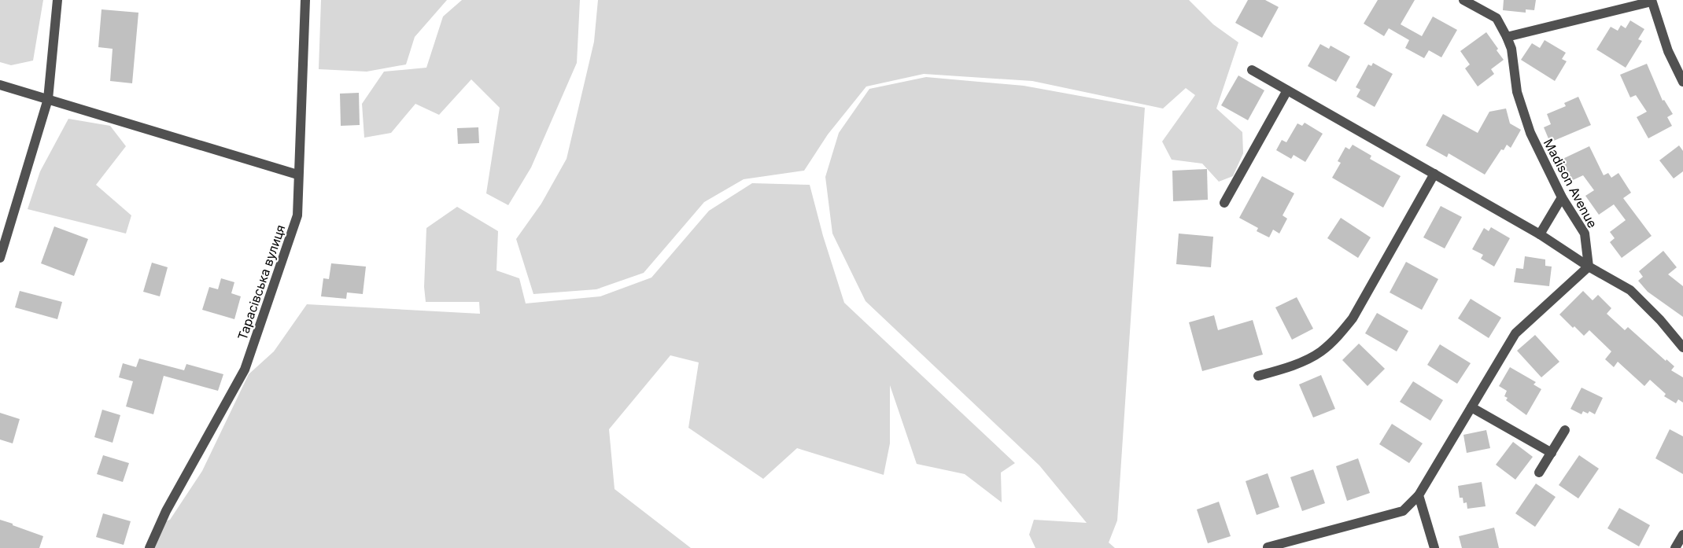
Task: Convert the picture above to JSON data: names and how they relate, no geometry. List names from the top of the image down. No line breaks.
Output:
{"streets":{"street":["Madison Avenue","Тарасівська вулиця"]}}
